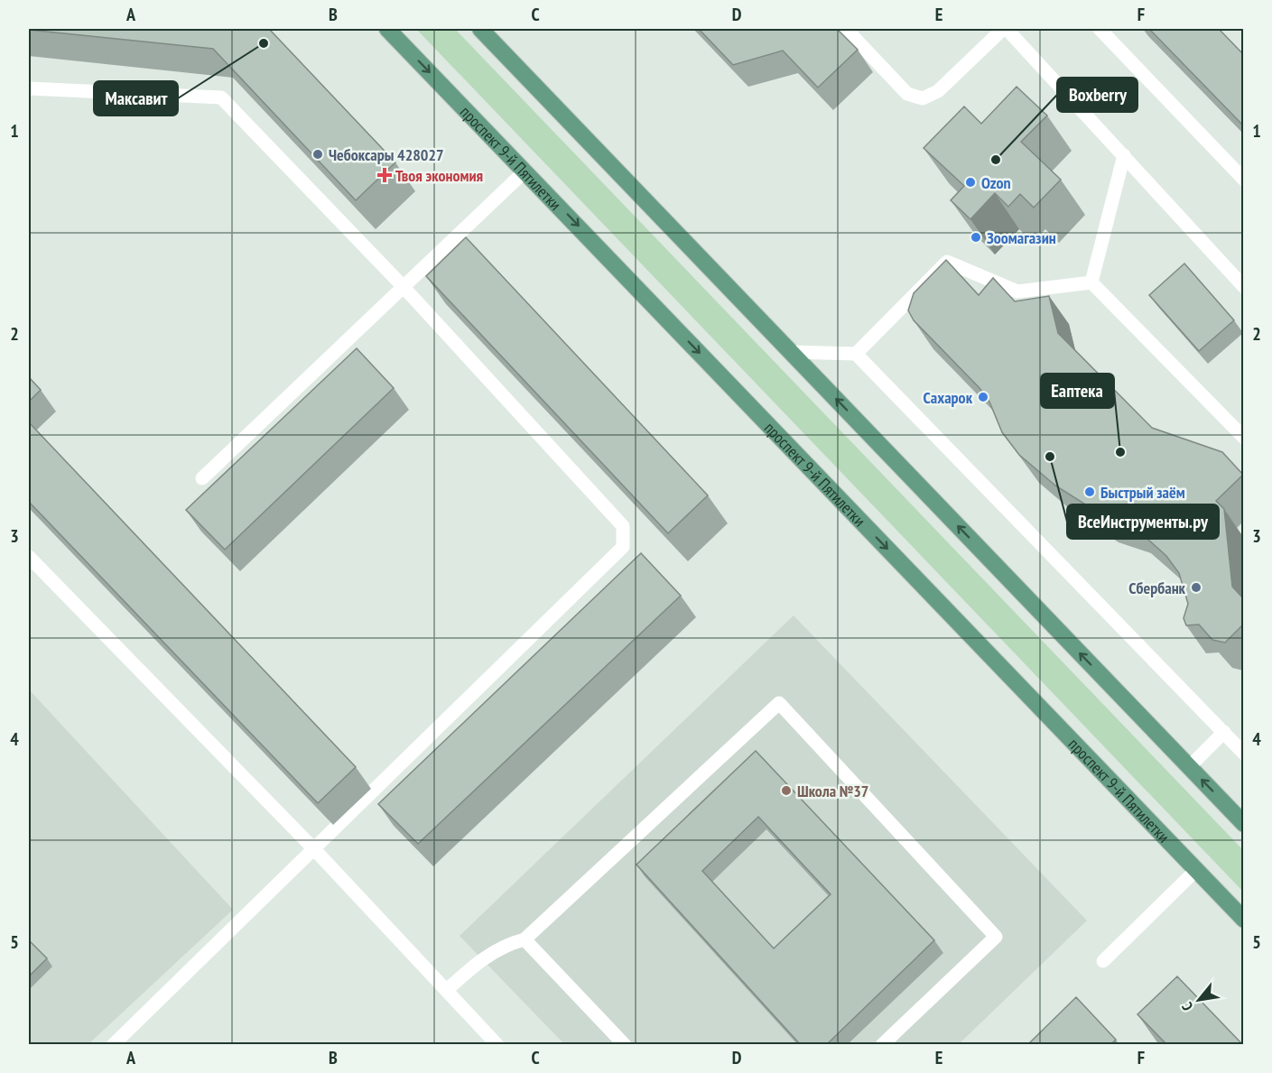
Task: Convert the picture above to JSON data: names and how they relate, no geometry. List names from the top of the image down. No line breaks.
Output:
{"streets":{"main road":["проспект 9-й Пятилетки"]},"places":{"other":["Максавит","Чебоксары 428027","Boxberry","Ozon","Зоомагазин","Сахарок","Еаптека","ВсеИнструменты.ру","Быстрый заём","Сбербанк","Школа №37"],"health":["Твоя экономия"]},"north":"bottom left","grid":{"columns":["A","B","C","D","E","F"],"rows":["1","2","3","4","5"]}}
